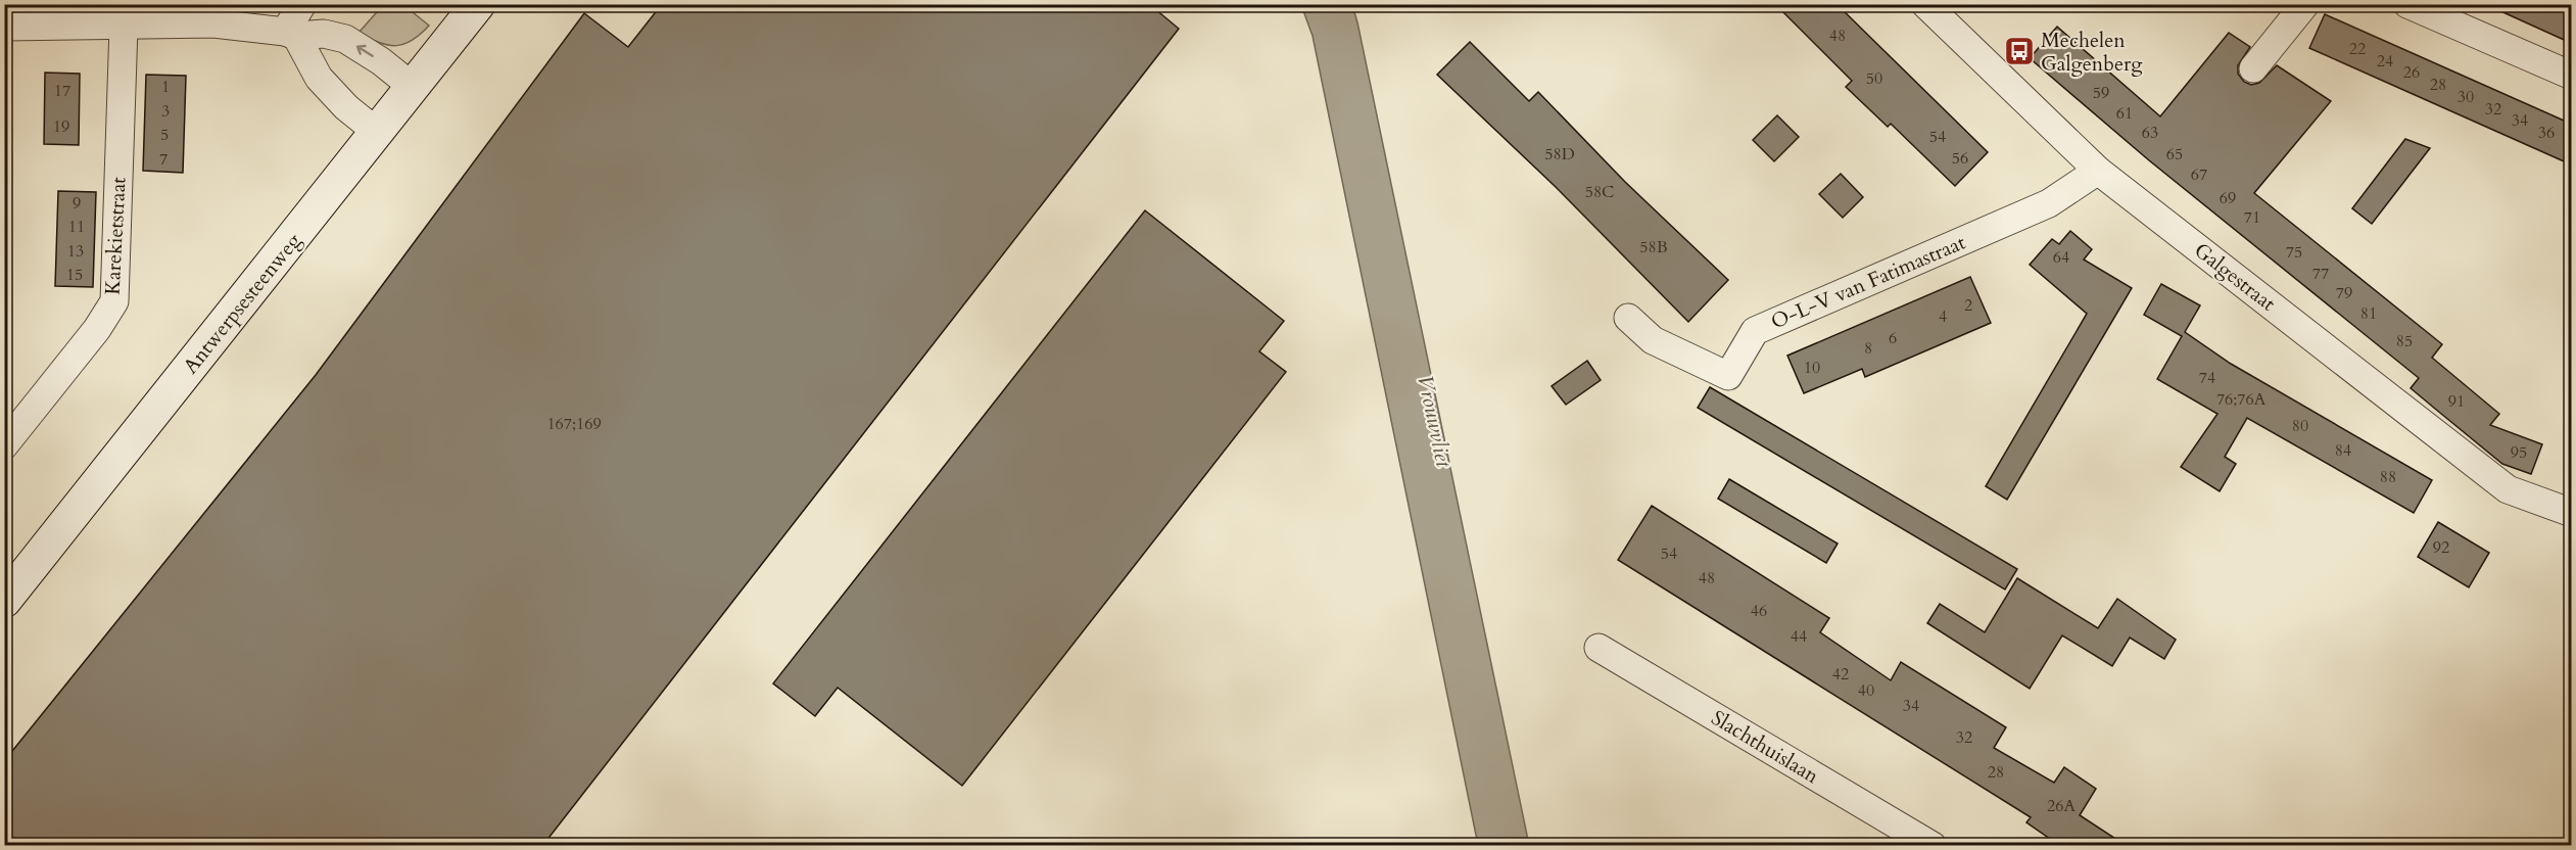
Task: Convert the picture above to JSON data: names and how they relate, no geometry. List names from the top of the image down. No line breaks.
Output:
{"streets":{"main road":["Antwerpsesteenweg"],"street":["Karekietstraat","Galgestraat","O-L-V van Fatimastraat","Slachthuislaan"]},"crossings":[["Galgestraat","O-L-V van Fatimastraat"]],"water":["Vrouwvliet"],"places":{"bus stop":["Mechelen Galgenberg"]},"house_numbers":["48","22","24","26","50","28","1","17","59","30","32","3","61","34","19","63","36","5","54","58D","65","56","7","67","58C","69","9","71","11","58B","13","75","64","77","15","79","2","81","4","6","85","8","10","74","76;76A","91","167;169","80","84","95","88","92","54","48","46","44","42","40","34","32","28","26A"]}
